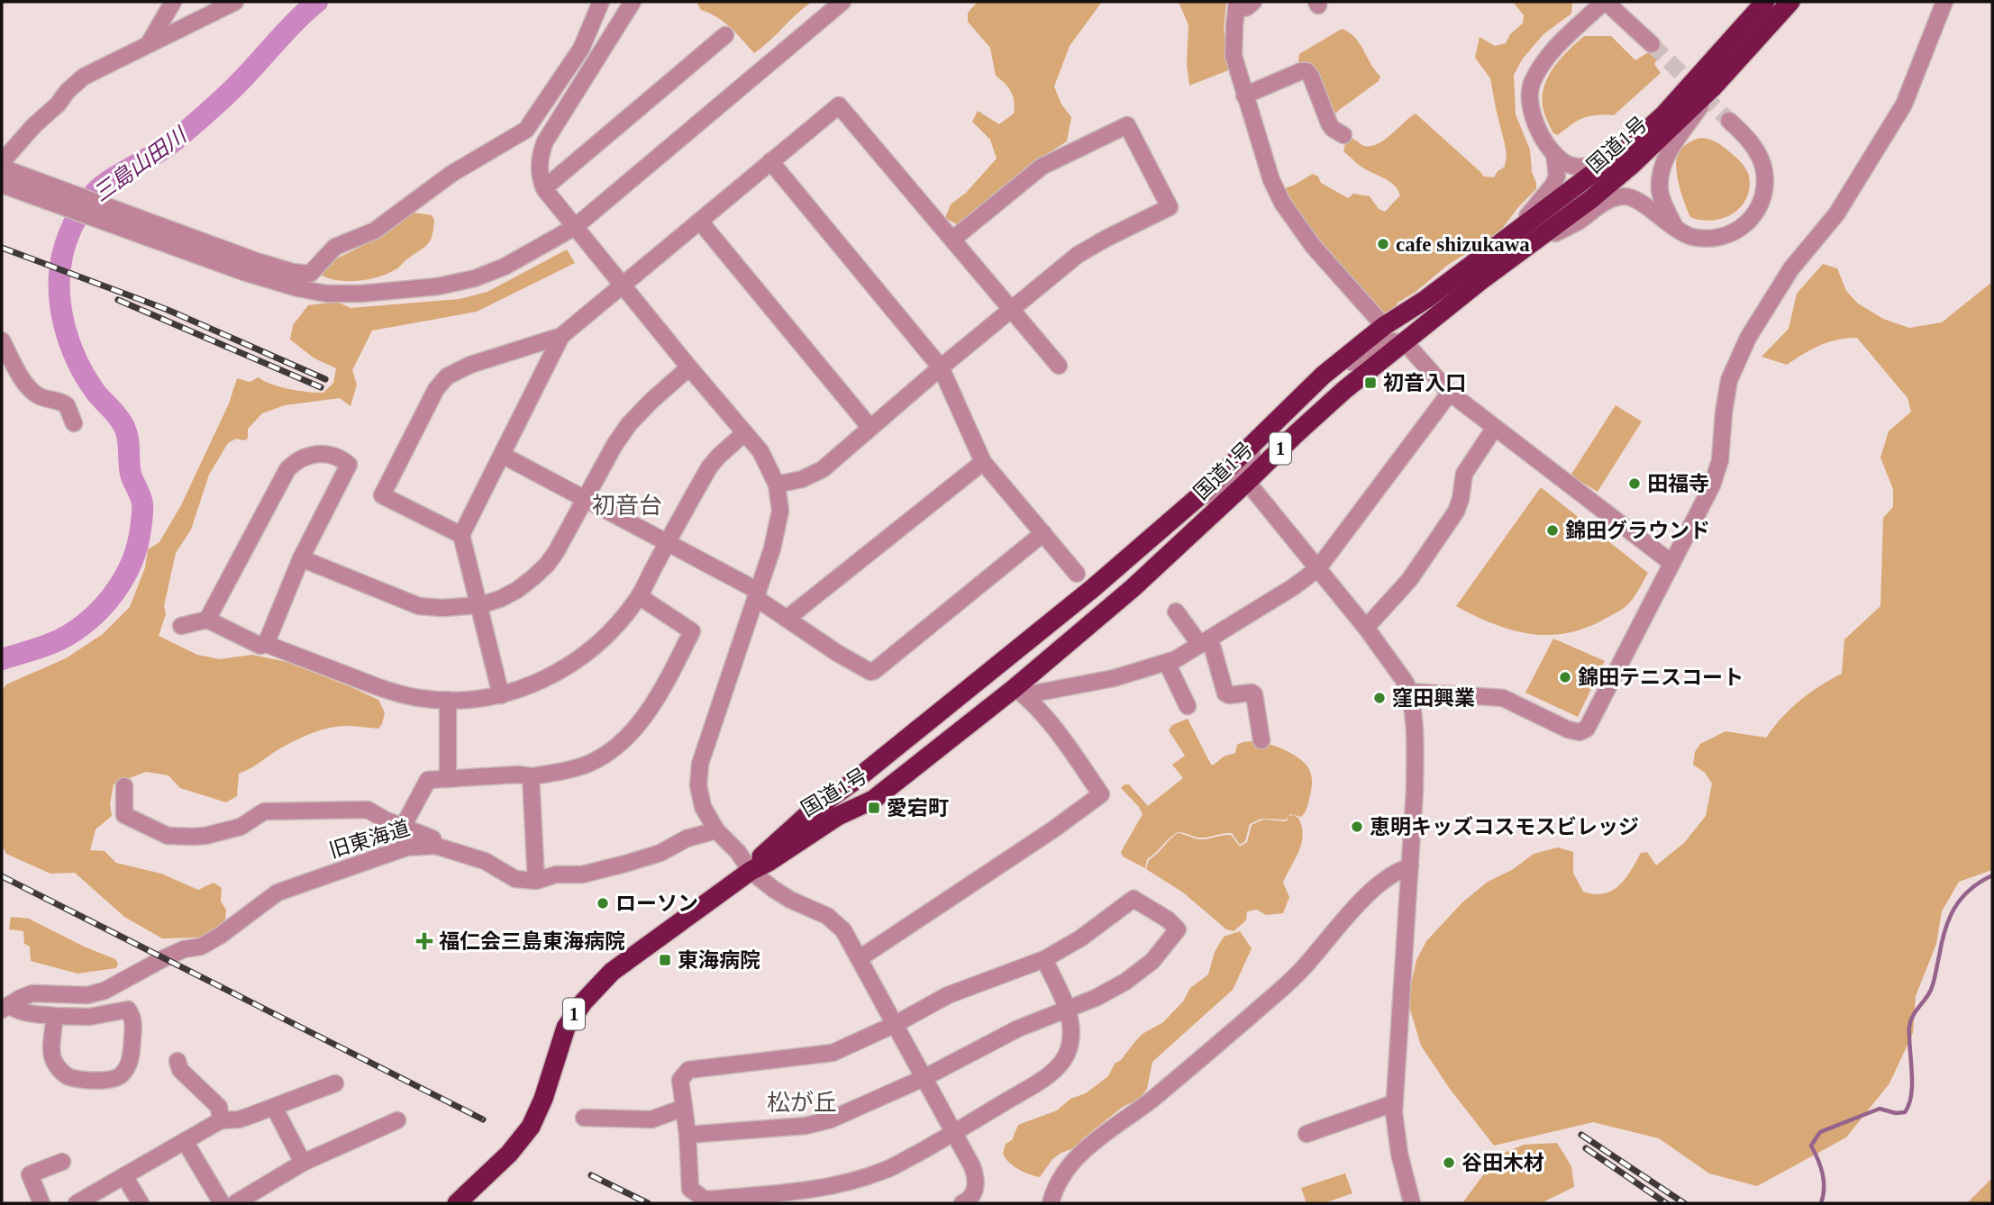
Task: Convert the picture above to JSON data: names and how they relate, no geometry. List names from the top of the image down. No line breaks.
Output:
{"streets":{"highway":["国道1号","1"],"street":["旧東海道"]},"districts":["初音台","松が丘"],"water":["三島山田川"],"places":{"other":["cafe shizukawa","田福寺","錦田グラウンド","錦田テニスコート","窪田興業","恵明キッズコスモスビレッジ","ローソン","谷田木材"],"transit":["初音入口","愛宕町","東海病院"],"health":["福仁会三島東海病院"]}}
